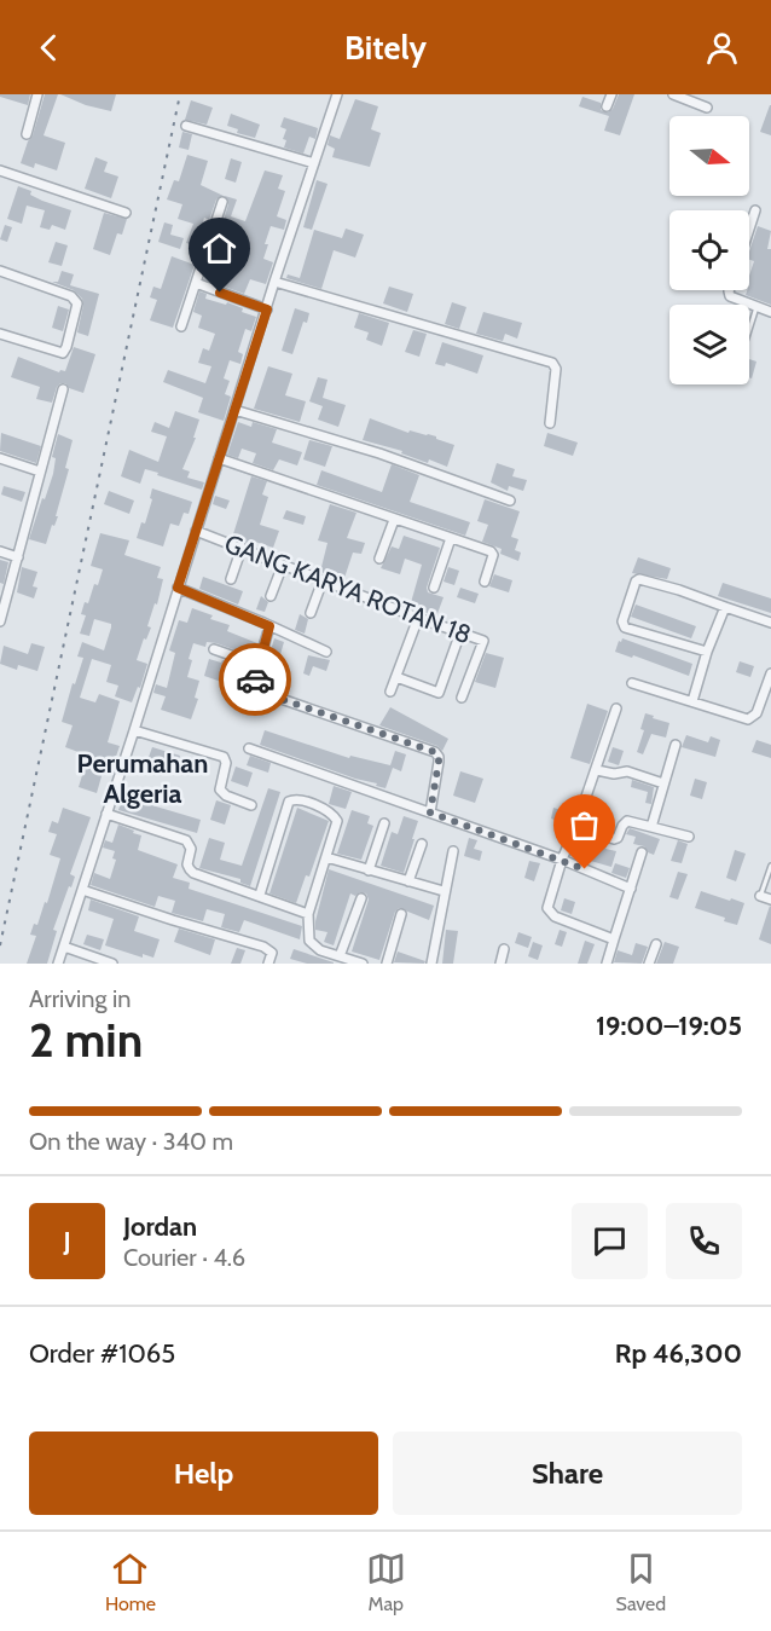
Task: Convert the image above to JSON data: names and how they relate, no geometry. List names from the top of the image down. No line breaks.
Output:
{"streets":{"street":["GANG KARYA ROTAN 18"]},"districts":["Perumahan Algeria"],"north":"right","page":{"header":"Bitely","heading":["2 min","Arriving in","19:00–19:05"],"panel":["Jordan","Courier · 4.6","Order #1065","Rp 46,300"],"bar":"On the way · 340 m","round":"J","buttons":["Help","Share"],"tabs":["Home","Map","Saved"]}}
